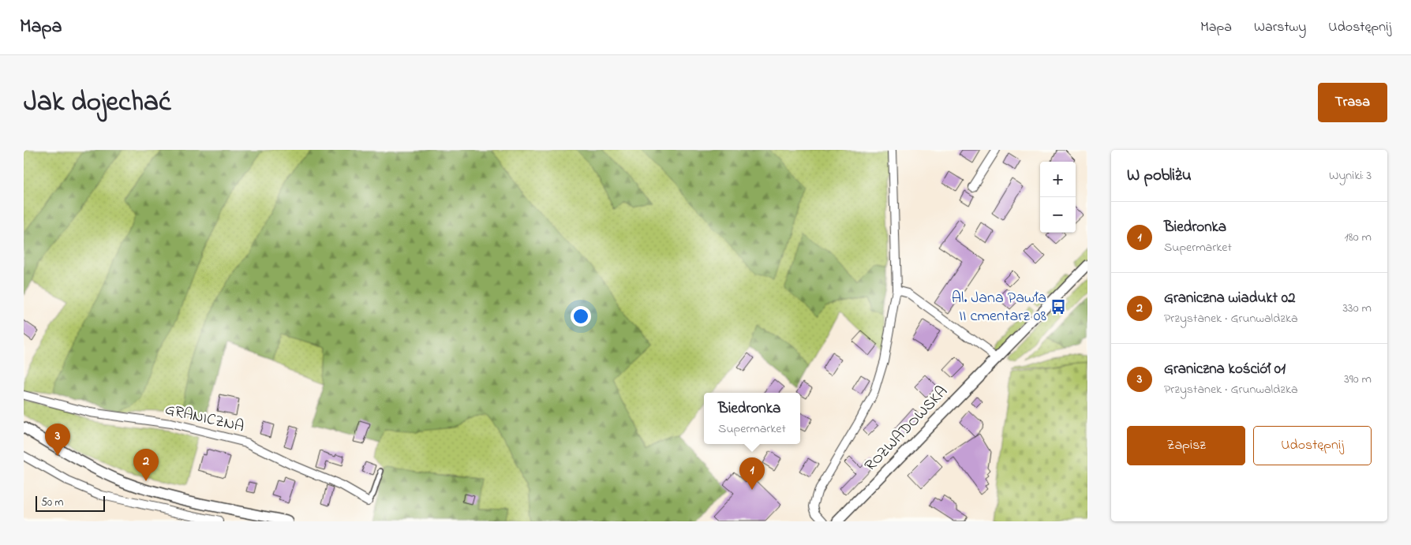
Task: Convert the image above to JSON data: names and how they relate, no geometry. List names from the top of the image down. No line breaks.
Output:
{"streets":{"street":["GRANICZNA","ROZWADOWSKA"]},"places":{"bus stop":["Al. Jana Pawła II cmentarz 08"]},"scale_bar":"50 m","page":{"header":"Mapa","nav":["Mapa","Warstwy","Udostępnij"],"title":"Jak dojechać","buttons":["Trasa",["Zapisz","Udostępnij"]],"heading":["W pobliżu","Wyniki: 3"],"map_buttons":["+","−"],"list":[{"mark":"1","name":"Biedronka","note":"Supermarket","value":"180 m"},{"mark":"2","name":"Graniczna wiadukt 02","note":"Przystanek · Grunwaldzka","value":"330 m"},{"mark":"3","name":"Graniczna kościół 01","note":"Przystanek · Grunwaldzka","value":"390 m"}],"popup":["Biedronka","Supermarket"],"pins":["3","2","1"],"scale":"50 m"}}
